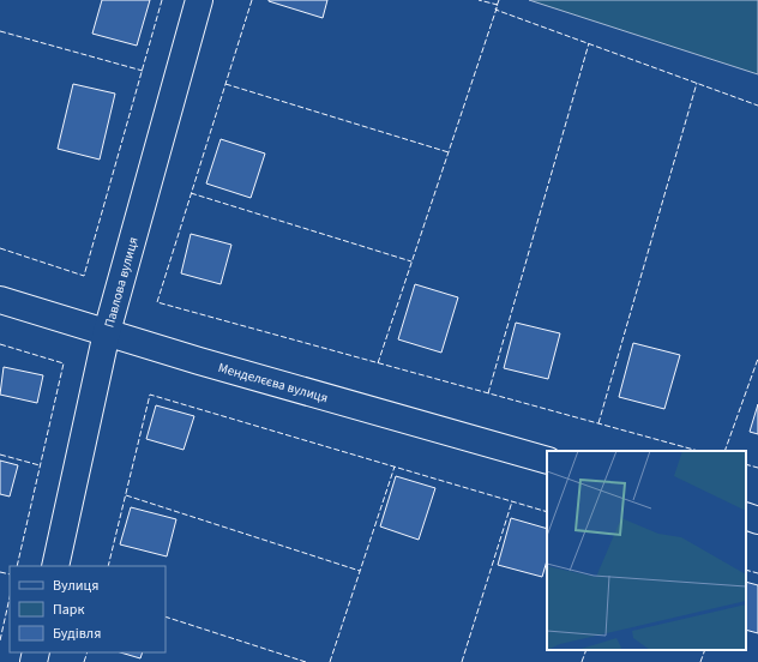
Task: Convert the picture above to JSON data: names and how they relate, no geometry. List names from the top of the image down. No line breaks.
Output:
{"streets":{"street":["Павлова вулиця","Менделєєва вулиця"]},"crossings":[["Павлова вулиця","Менделєєва вулиця"]],"legend":["Вулиця","Парк","Будівля"]}
